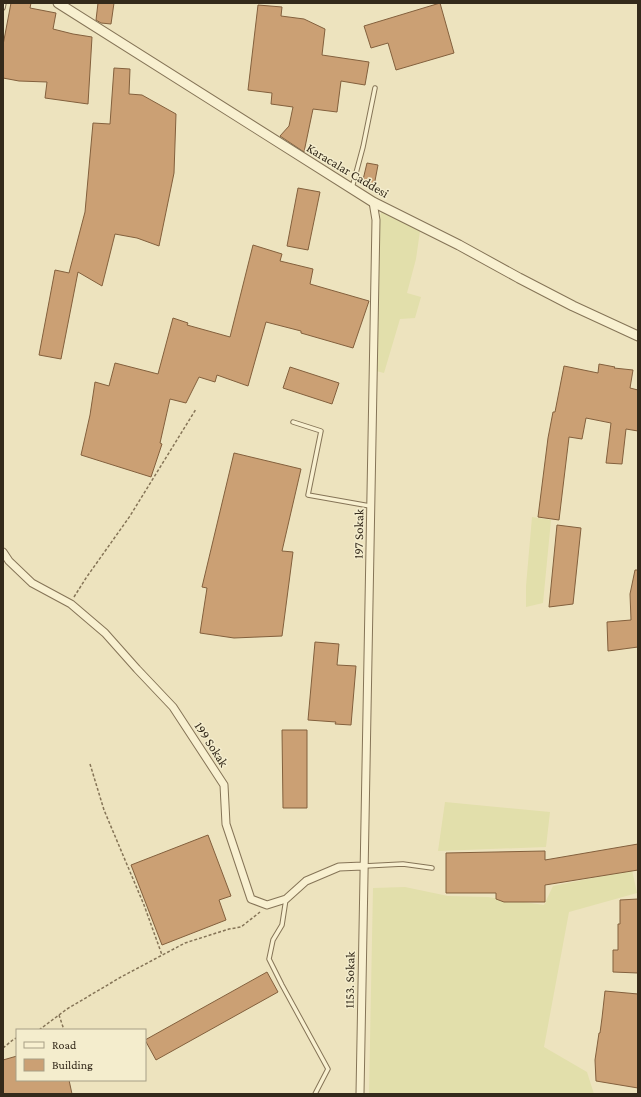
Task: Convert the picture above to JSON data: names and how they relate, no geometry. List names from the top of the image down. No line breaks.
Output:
{"streets":{"street":["Karacalar Caddesi","197 Sokak","199 Sokak","1153. Sokak"]},"crossings":[["Karacalar Caddesi","197 Sokak"],["197 Sokak","1153. Sokak"]],"legend":["Road","Building"]}
